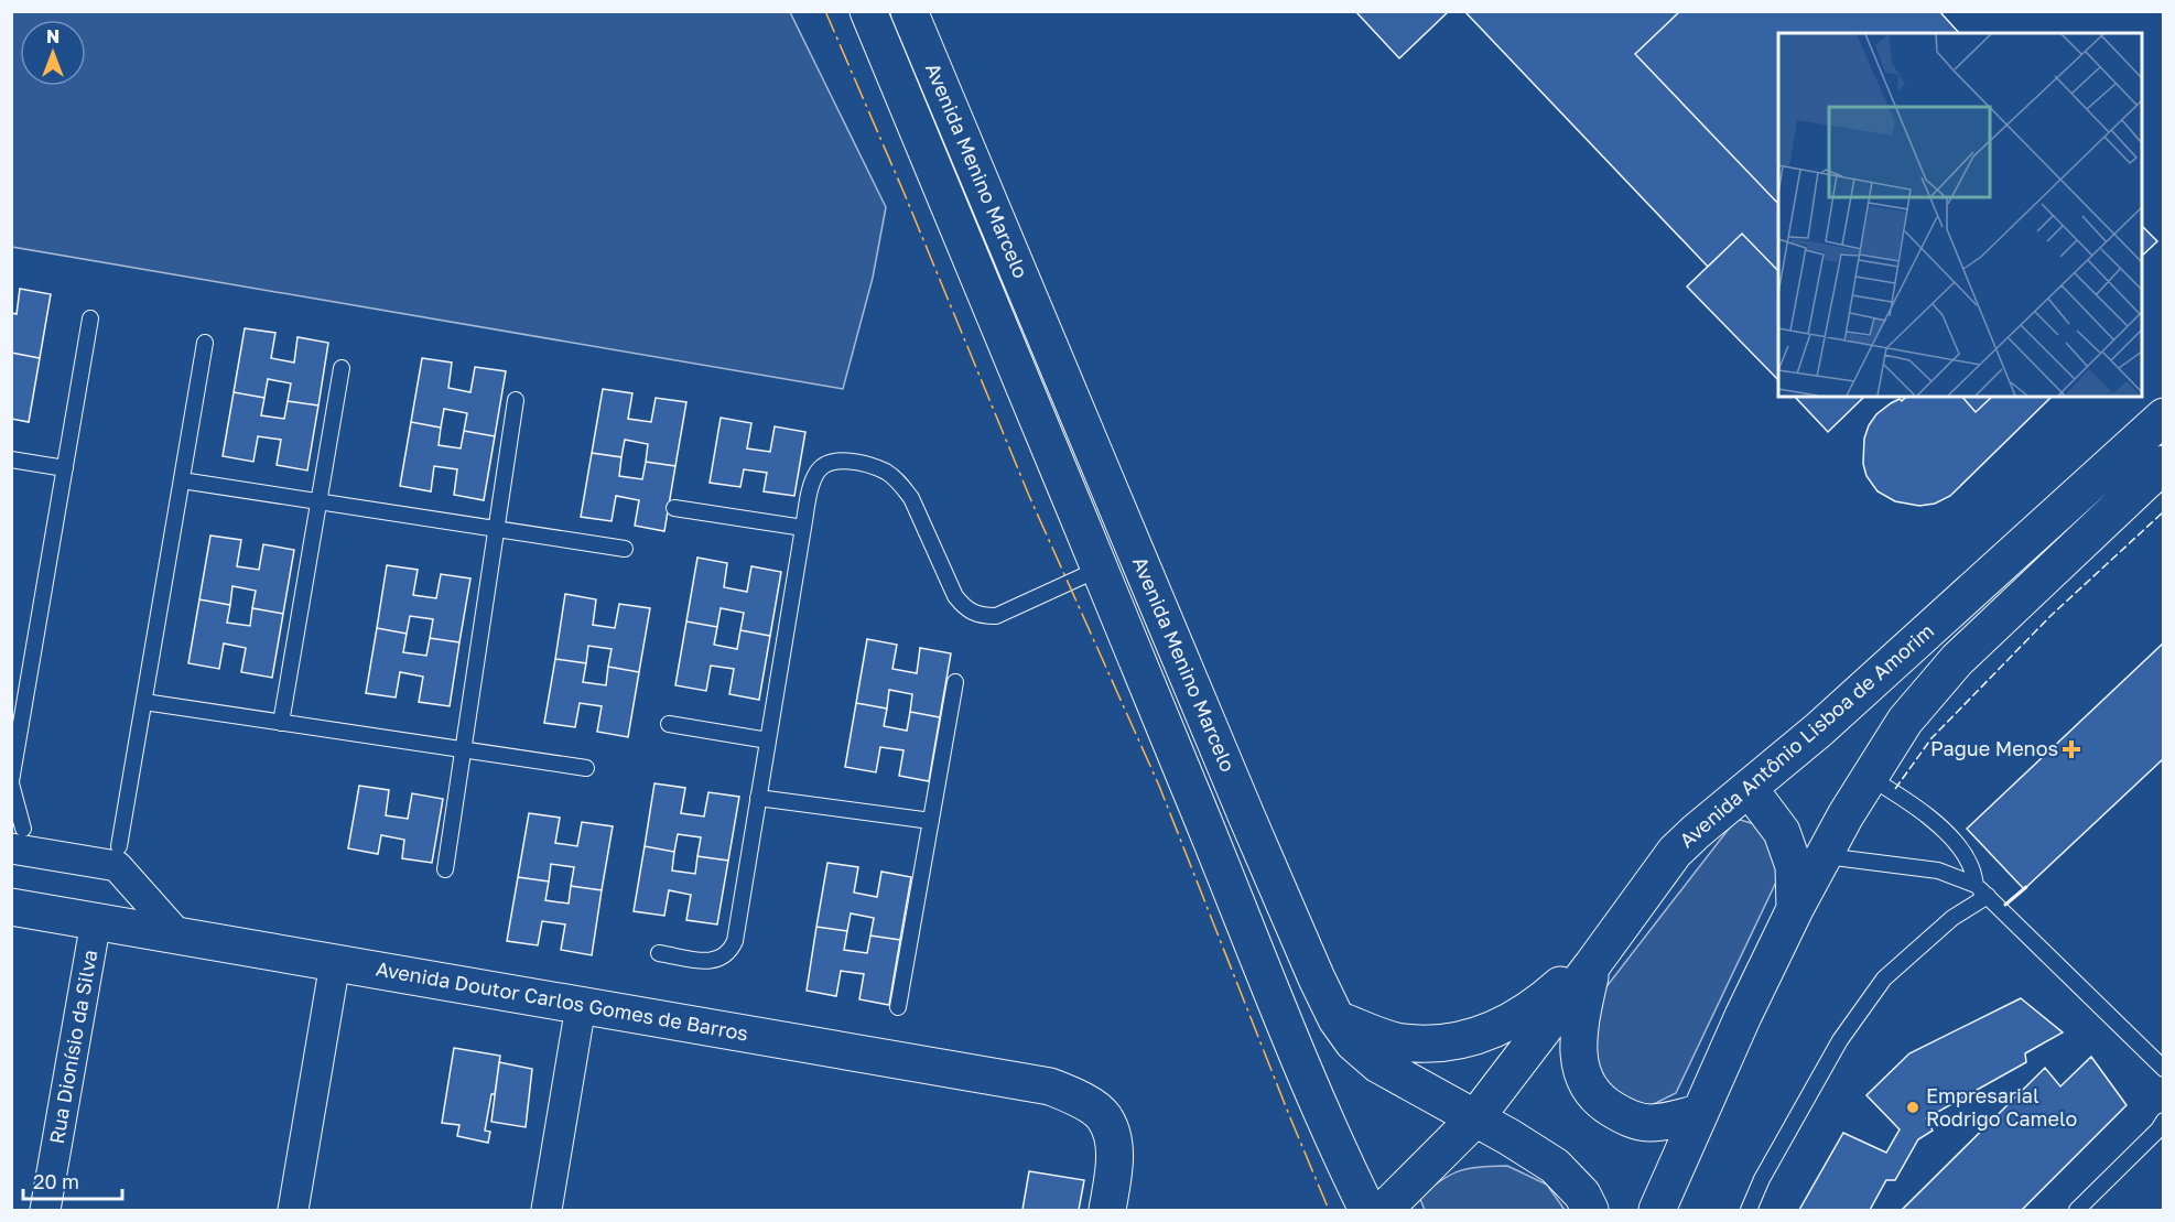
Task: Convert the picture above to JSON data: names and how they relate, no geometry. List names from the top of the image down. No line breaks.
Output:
{"streets":{"main road":["Avenida Menino Marcelo","Avenida Antônio Lisboa de Amorim","Avenida Doutor Carlos Gomes de Barros"],"street":["Rua Dionísio da Silva"]},"crossings":[["Avenida Menino Marcelo","Avenida Antônio Lisboa de Amorim"],["Avenida Doutor Carlos Gomes de Barros","Rua Dionísio da Silva"]],"places":{"health":["Pague Menos"],"other":["Empresarial Rodrigo Camelo"]},"scale_bar":"20 m","north":"top"}
